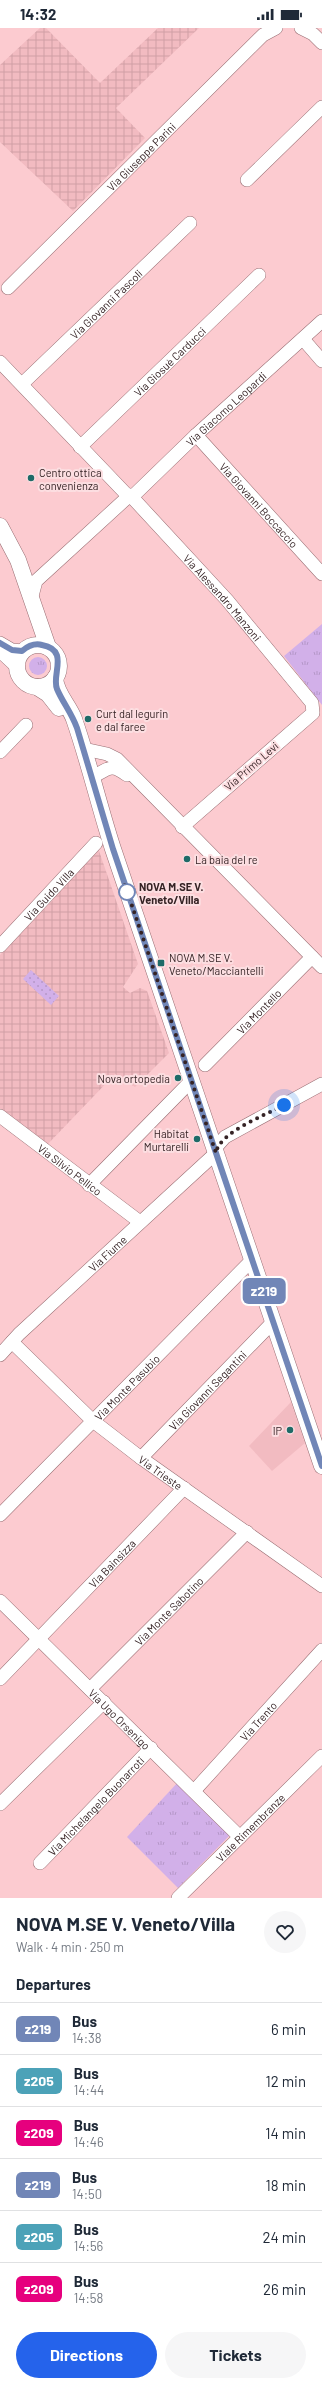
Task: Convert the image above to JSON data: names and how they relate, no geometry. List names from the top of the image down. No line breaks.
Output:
{"streets":{"street":["Via Giuseppe Parini","Via Giovanni Pascoli","Via Giosuè Carducci","Via Giacomo Leopardi","Via Giovanni Boccaccio","Via Alessandro Manzoni","Via Primo Levi","Via Guido Villa","Via Montello","Via Silvio Pellico","Via Fiume","Via Monte Pasubio","Via Giovanni Segantini","Via Trieste","Via Bainsizza","Via Monte Sabotino","Via Ugo Orsenigo","Via Trento","Via Michelangelo Buonarroti","Viale Rimembranze"]},"crossings":[["Via Giovanni Pascoli","Via Alessandro Manzoni"],["Via Giosuè Carducci","Via Alessandro Manzoni"],["Via Giacomo Leopardi","Via Giovanni Boccaccio"],["Via Giacomo Leopardi","Via Alessandro Manzoni"],["Via Alessandro Manzoni","Via Primo Levi"],["Via Silvio Pellico","Via Fiume"],["Via Fiume","Via Trieste"],["Via Monte Pasubio","Via Trieste"],["Via Giovanni Segantini","Via Trieste"],["Via Trieste","Via Bainsizza"],["Via Trieste","Via Monte Sabotino"],["Via Bainsizza","Via Ugo Orsenigo"],["Via Monte Sabotino","Via Ugo Orsenigo"],["Via Ugo Orsenigo","Via Trento"],["Via Ugo Orsenigo","Via Michelangelo Buonarroti"],["Via Ugo Orsenigo","Viale Rimembranze"]],"places":{"other":["Centro ottica convenienza","Curt dal legurin e dal faree","La baia del re","NOVA M.SE V. Veneto/Villa","Nova ortopedia","Habitat Murtarelli","IP"],"transit":["NOVA M.SE V. Veneto/Macciantelli"]},"lines":["bus line z219"],"page":{"status":"14:32","on_map":"z219","heading":[["NOVA M.SE V. Veneto/Villa","Walk · 4 min · 250 m"],"Departures"],"list":[{"mark":"z219","name":"Bus","note":"14:38","value":"6 min"},{"mark":"z205","name":"Bus","note":"14:44","value":"12 min"},{"mark":"z209","name":"Bus","note":"14:46","value":"14 min"},{"mark":"z219","name":"Bus","note":"14:50","value":"18 min"},{"mark":"z205","name":"Bus","note":"14:56","value":"24 min"},{"mark":"z209","name":"Bus","note":"14:58","value":"26 min"}],"buttons":["Directions","Tickets"]}}
